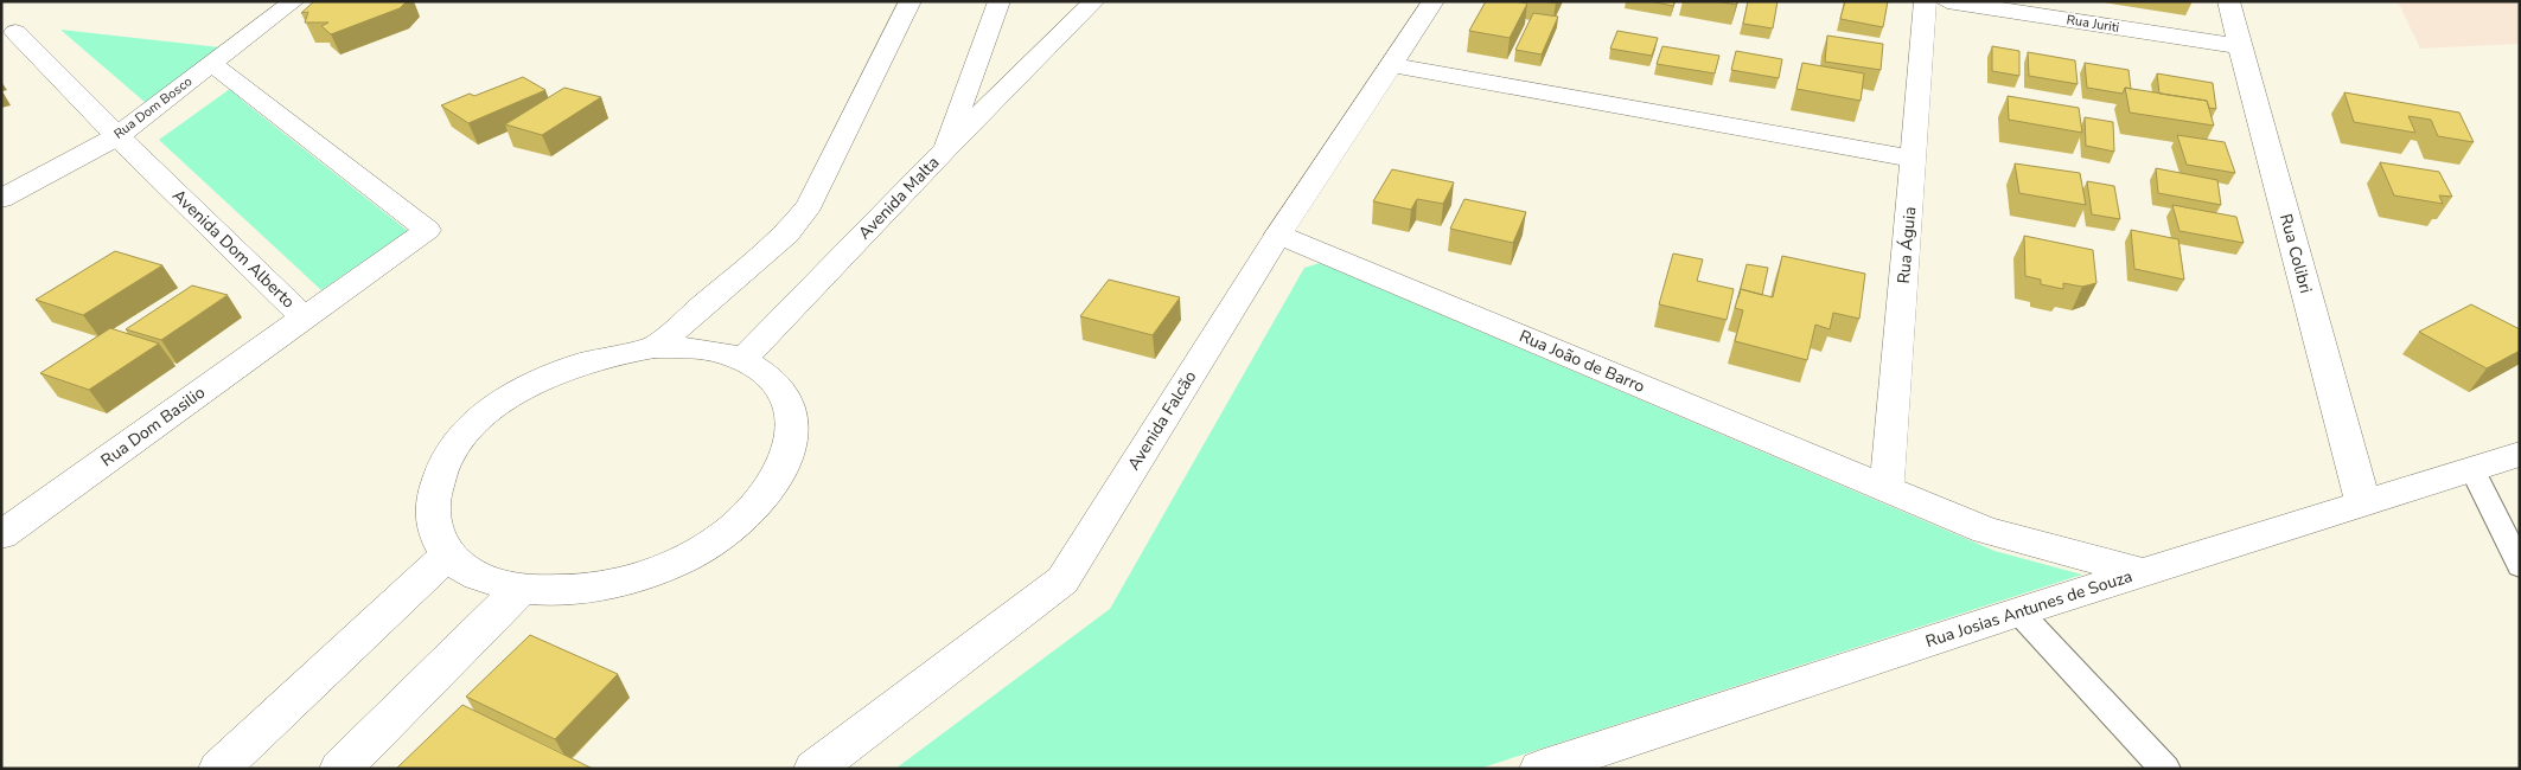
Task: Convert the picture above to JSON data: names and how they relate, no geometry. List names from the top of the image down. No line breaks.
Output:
{"streets":{"street":["Rua Juriti","Rua Dom Bosco","Avenida Malta","Rua Águia","Avenida Dom Alberto","Rua Colibri","Rua João de Barro","Avenida Falcão","Rua Dom Basilio","Rua Josias Antunes de Souza"]},"crossings":[["Rua Juriti","Rua Colibri"],["Rua Dom Bosco","Avenida Dom Alberto"],["Rua Águia","Rua João de Barro"],["Avenida Dom Alberto","Rua Dom Basilio"],["Rua Colibri","Rua Josias Antunes de Souza"],["Rua João de Barro","Avenida Falcão"],["Rua João de Barro","Rua Josias Antunes de Souza"]]}
